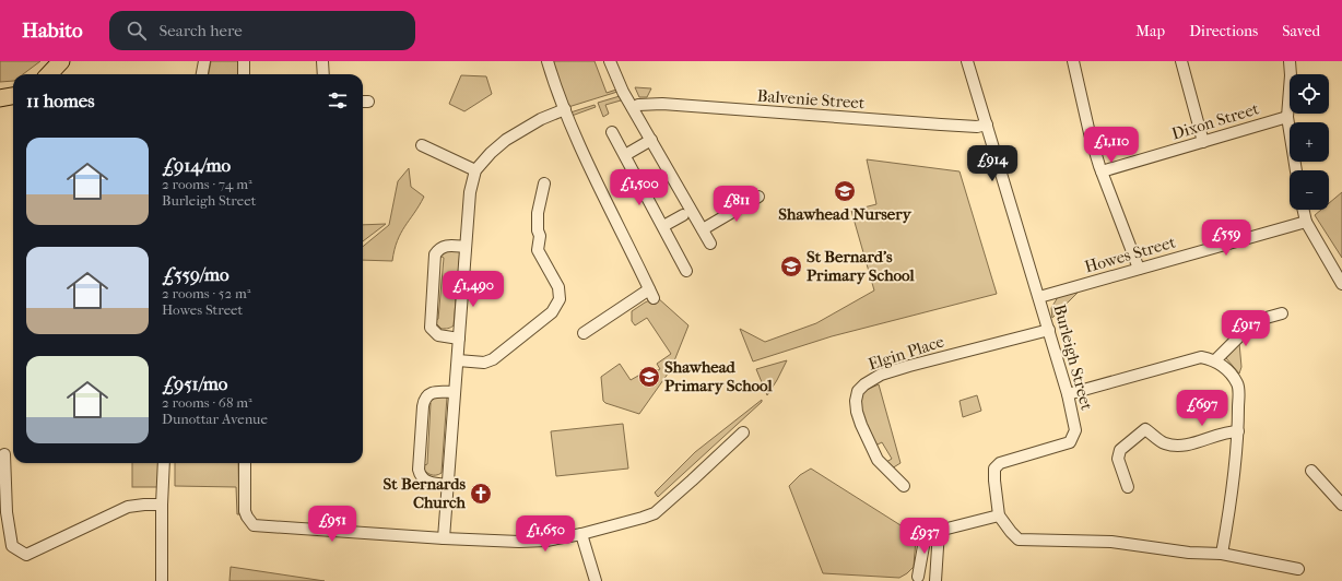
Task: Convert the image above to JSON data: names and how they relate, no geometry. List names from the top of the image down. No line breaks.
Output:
{"streets":{"street":["Balvenie Street","Dixon Street","Howes Street","Elgin Place","Burleigh Street"]},"crossings":[["Balvenie Street","Burleigh Street"],["Howes Street","Burleigh Street"],["Elgin Place","Burleigh Street"]],"places":{"school or university":["Shawhead Nursery","St Bernard's Primary School","Shawhead Primary School"],"church":["St Bernards Church"]},"page":{"header":"Habito","search":"Search here","nav":["Map","Directions","Saved"],"map_buttons":["+","−"],"heading":"11 homes","price":["£1,110","£914","£1,500","£811","£559","£1,490","£917","£697","£951","£1,650","£937"],"list":[{"name":"£914/mo","note":"2 rooms · 74 m² · Burleigh Street"},{"name":"£559/mo","note":"2 rooms · 52 m² · Howes Street"},{"name":"£951/mo","note":"2 rooms · 68 m² · Dunottar Avenue"}]}}
